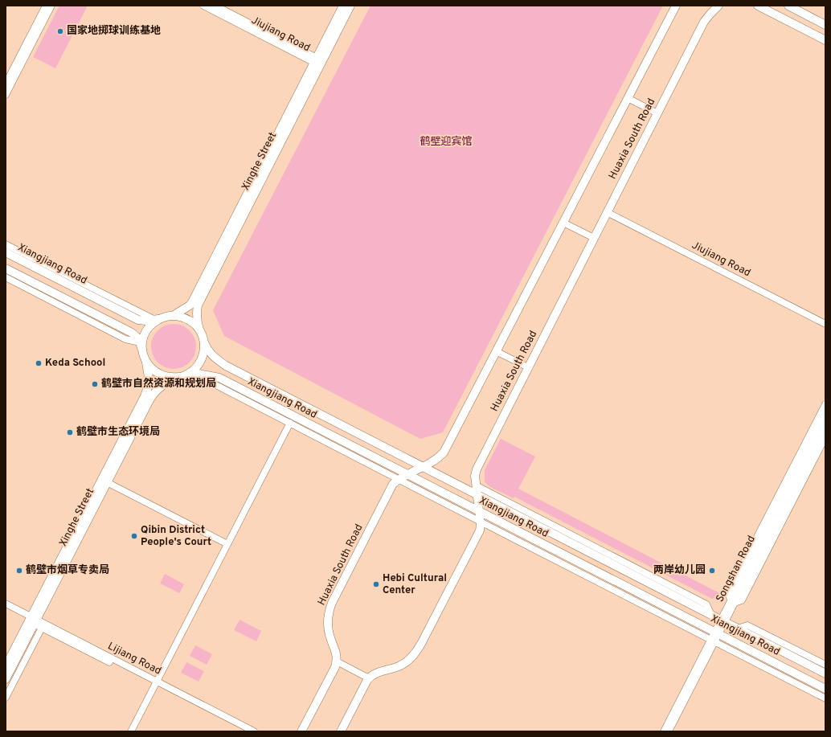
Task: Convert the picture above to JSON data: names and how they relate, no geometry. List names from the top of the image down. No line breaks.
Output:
{"streets":{"main road":["Huaxia South Road","Xinghe Street","Xiangjiang Road"],"street":["Jiujiang Road","Songshan Road","Lijiang Road"]},"crossings":[["Jiujiang Road","Huaxia South Road"],["Jiujiang Road","Xinghe Street"],["Huaxia South Road","Xiangjiang Road"],["Xinghe Street","Xiangjiang Road"],["Xinghe Street","Lijiang Road"],["Xiangjiang Road","Songshan Road"]],"parks":["鹤壁迎宾馆"],"places":["国家地掷球训练基地","Keda School","鹤壁市自然资源和规划局","鹤壁市生态环境局","Qibin District People's Court","鹤壁市烟草专卖局","两岸幼儿园","Hebi Cultural Center"]}
